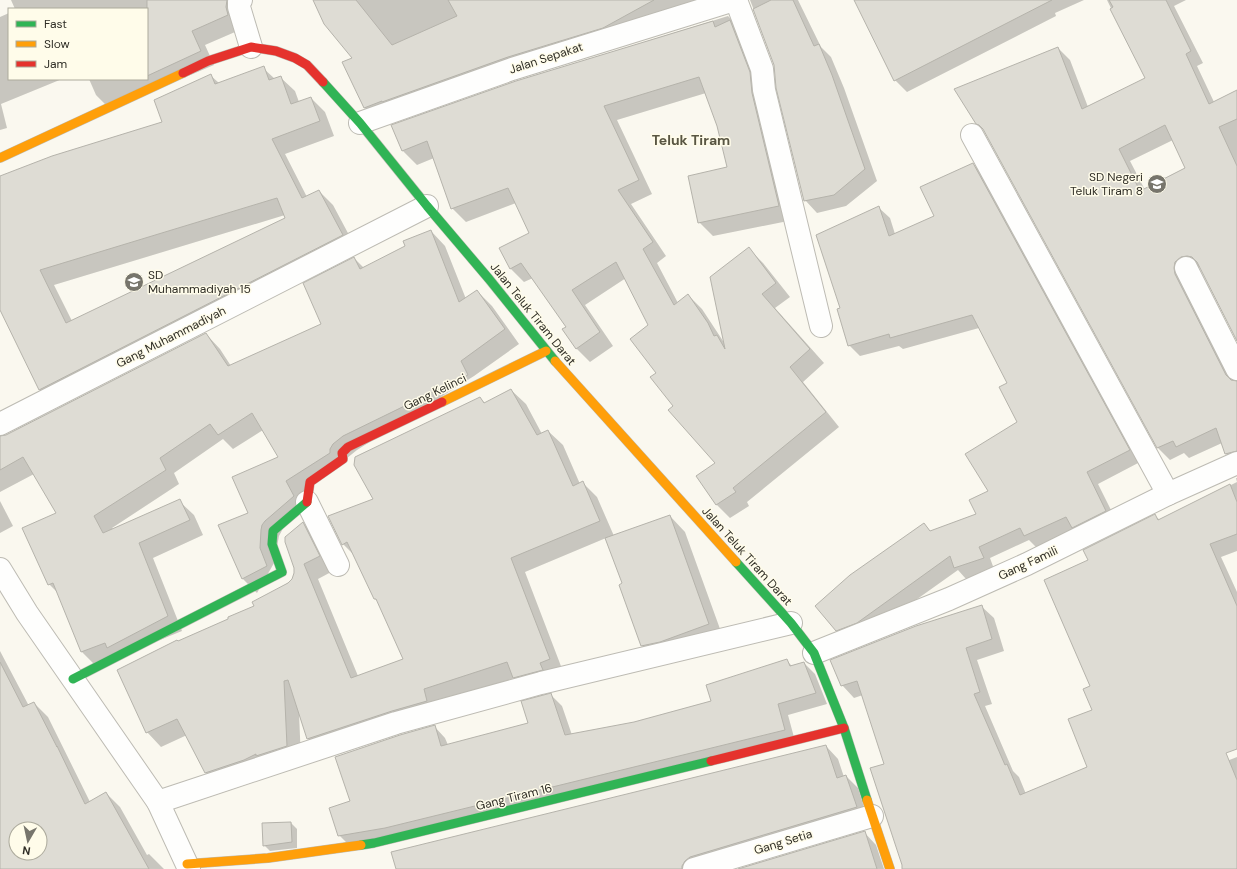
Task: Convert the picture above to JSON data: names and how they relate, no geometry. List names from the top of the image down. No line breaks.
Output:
{"streets":{"street":["Jalan Sepakat","Jalan Teluk Tiram Darat","Gang Muhammadiyah","Gang Kelinci","Gang Famili","Gang Tiram 16","Gang Setia"]},"crossings":[["Jalan Sepakat","Jalan Teluk Tiram Darat"],["Jalan Teluk Tiram Darat","Gang Muhammadiyah"],["Jalan Teluk Tiram Darat","Gang Kelinci"],["Jalan Teluk Tiram Darat","Gang Famili"],["Jalan Teluk Tiram Darat","Gang Tiram 16"],["Jalan Teluk Tiram Darat","Gang Setia"]],"districts":["Teluk Tiram"],"places":{"school or university":["SD Negeri Teluk Tiram 8","SD Muhammadiyah 15"]},"legend":["Fast","Slow","Jam"],"north":"bottom"}
